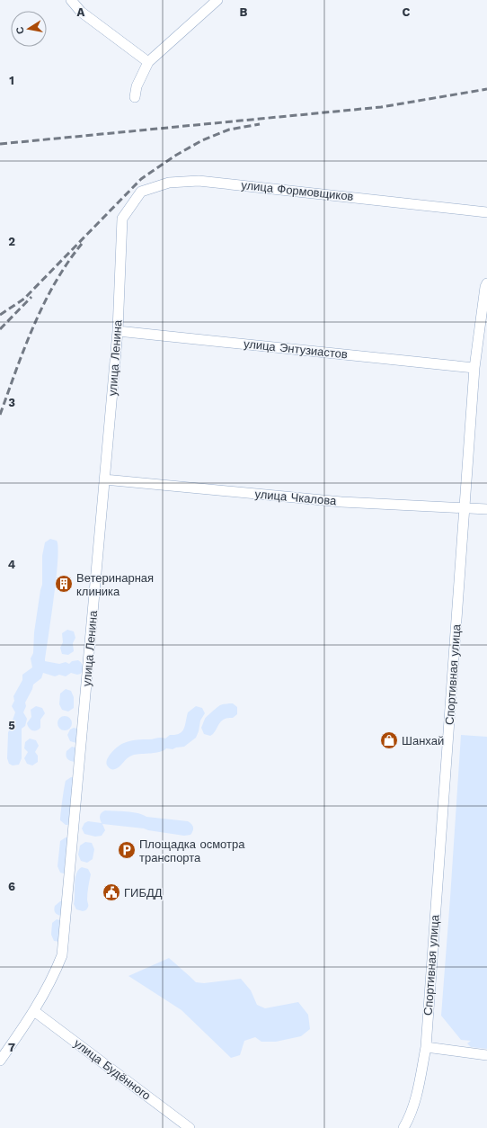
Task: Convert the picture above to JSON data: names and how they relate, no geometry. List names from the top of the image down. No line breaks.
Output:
{"streets":{"street":["улица Формовщиков","улица Энтузиастов","улица Ленина","улица Чкалова","Спортивная улица","улица Будённого"]},"crossings":[["улица Формовщиков","улица Ленина"],["улица Энтузиастов","улица Ленина"],["улица Энтузиастов","Спортивная улица"],["улица Ленина","улица Чкалова"],["улица Ленина","улица Будённого"],["улица Чкалова","Спортивная улица"]],"places":{"building":["Ветеринарная клиника"],"shop":["Шанхай"],"parking":["Площадка осмотра транспорта"],"public building":["ГИБДД"]},"north":"left","grid":{"columns":["A","B","C"],"rows":["1","2","3","4","5","6","7"]}}
